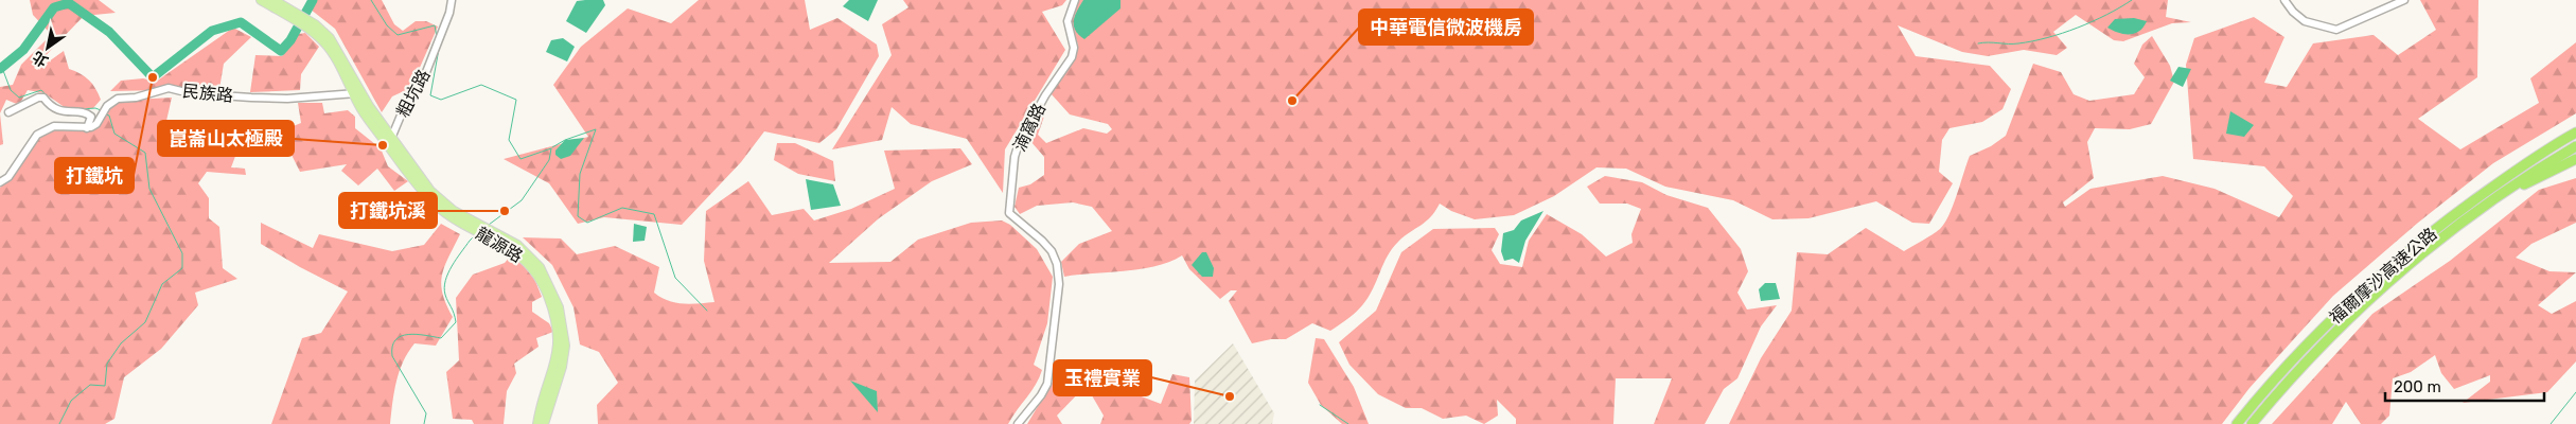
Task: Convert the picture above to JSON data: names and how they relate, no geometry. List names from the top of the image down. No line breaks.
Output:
{"streets":{"highway":["福爾摩沙高速公路"],"main road":["龍源路"],"street":["民族路","粗坑路","湳窩路"]},"places":["打鐵坑","中華電信微波機房","崑崙山太極殿","打鐵坑溪","玉禮實業"],"scale_bar":"200 m","north":"bottom left"}
